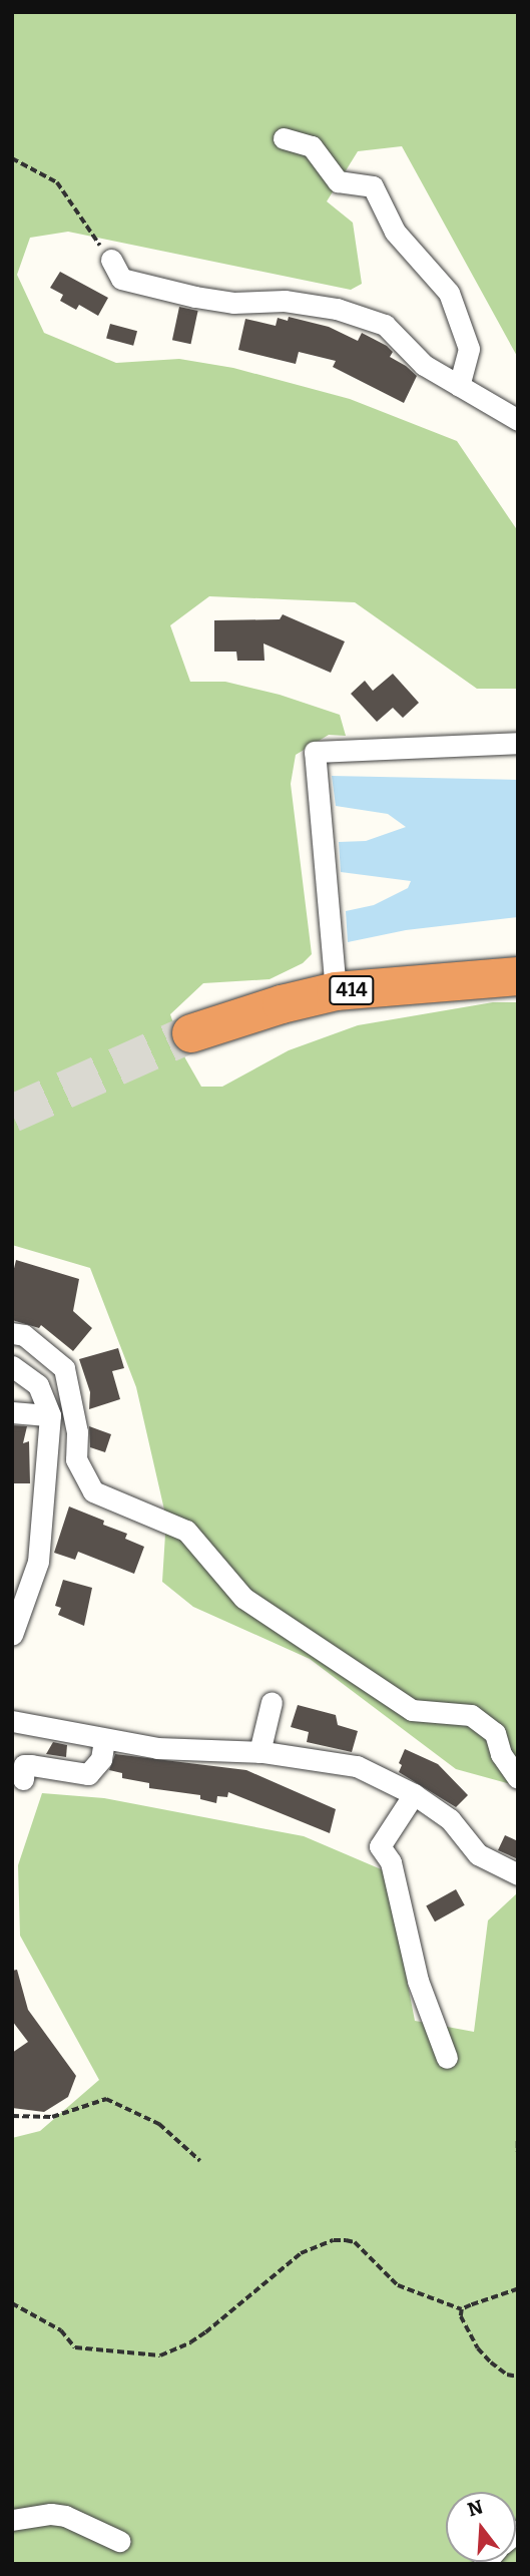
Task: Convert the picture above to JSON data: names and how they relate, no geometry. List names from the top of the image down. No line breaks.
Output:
{"streets":{"highway":["414"]},"north":"top"}
